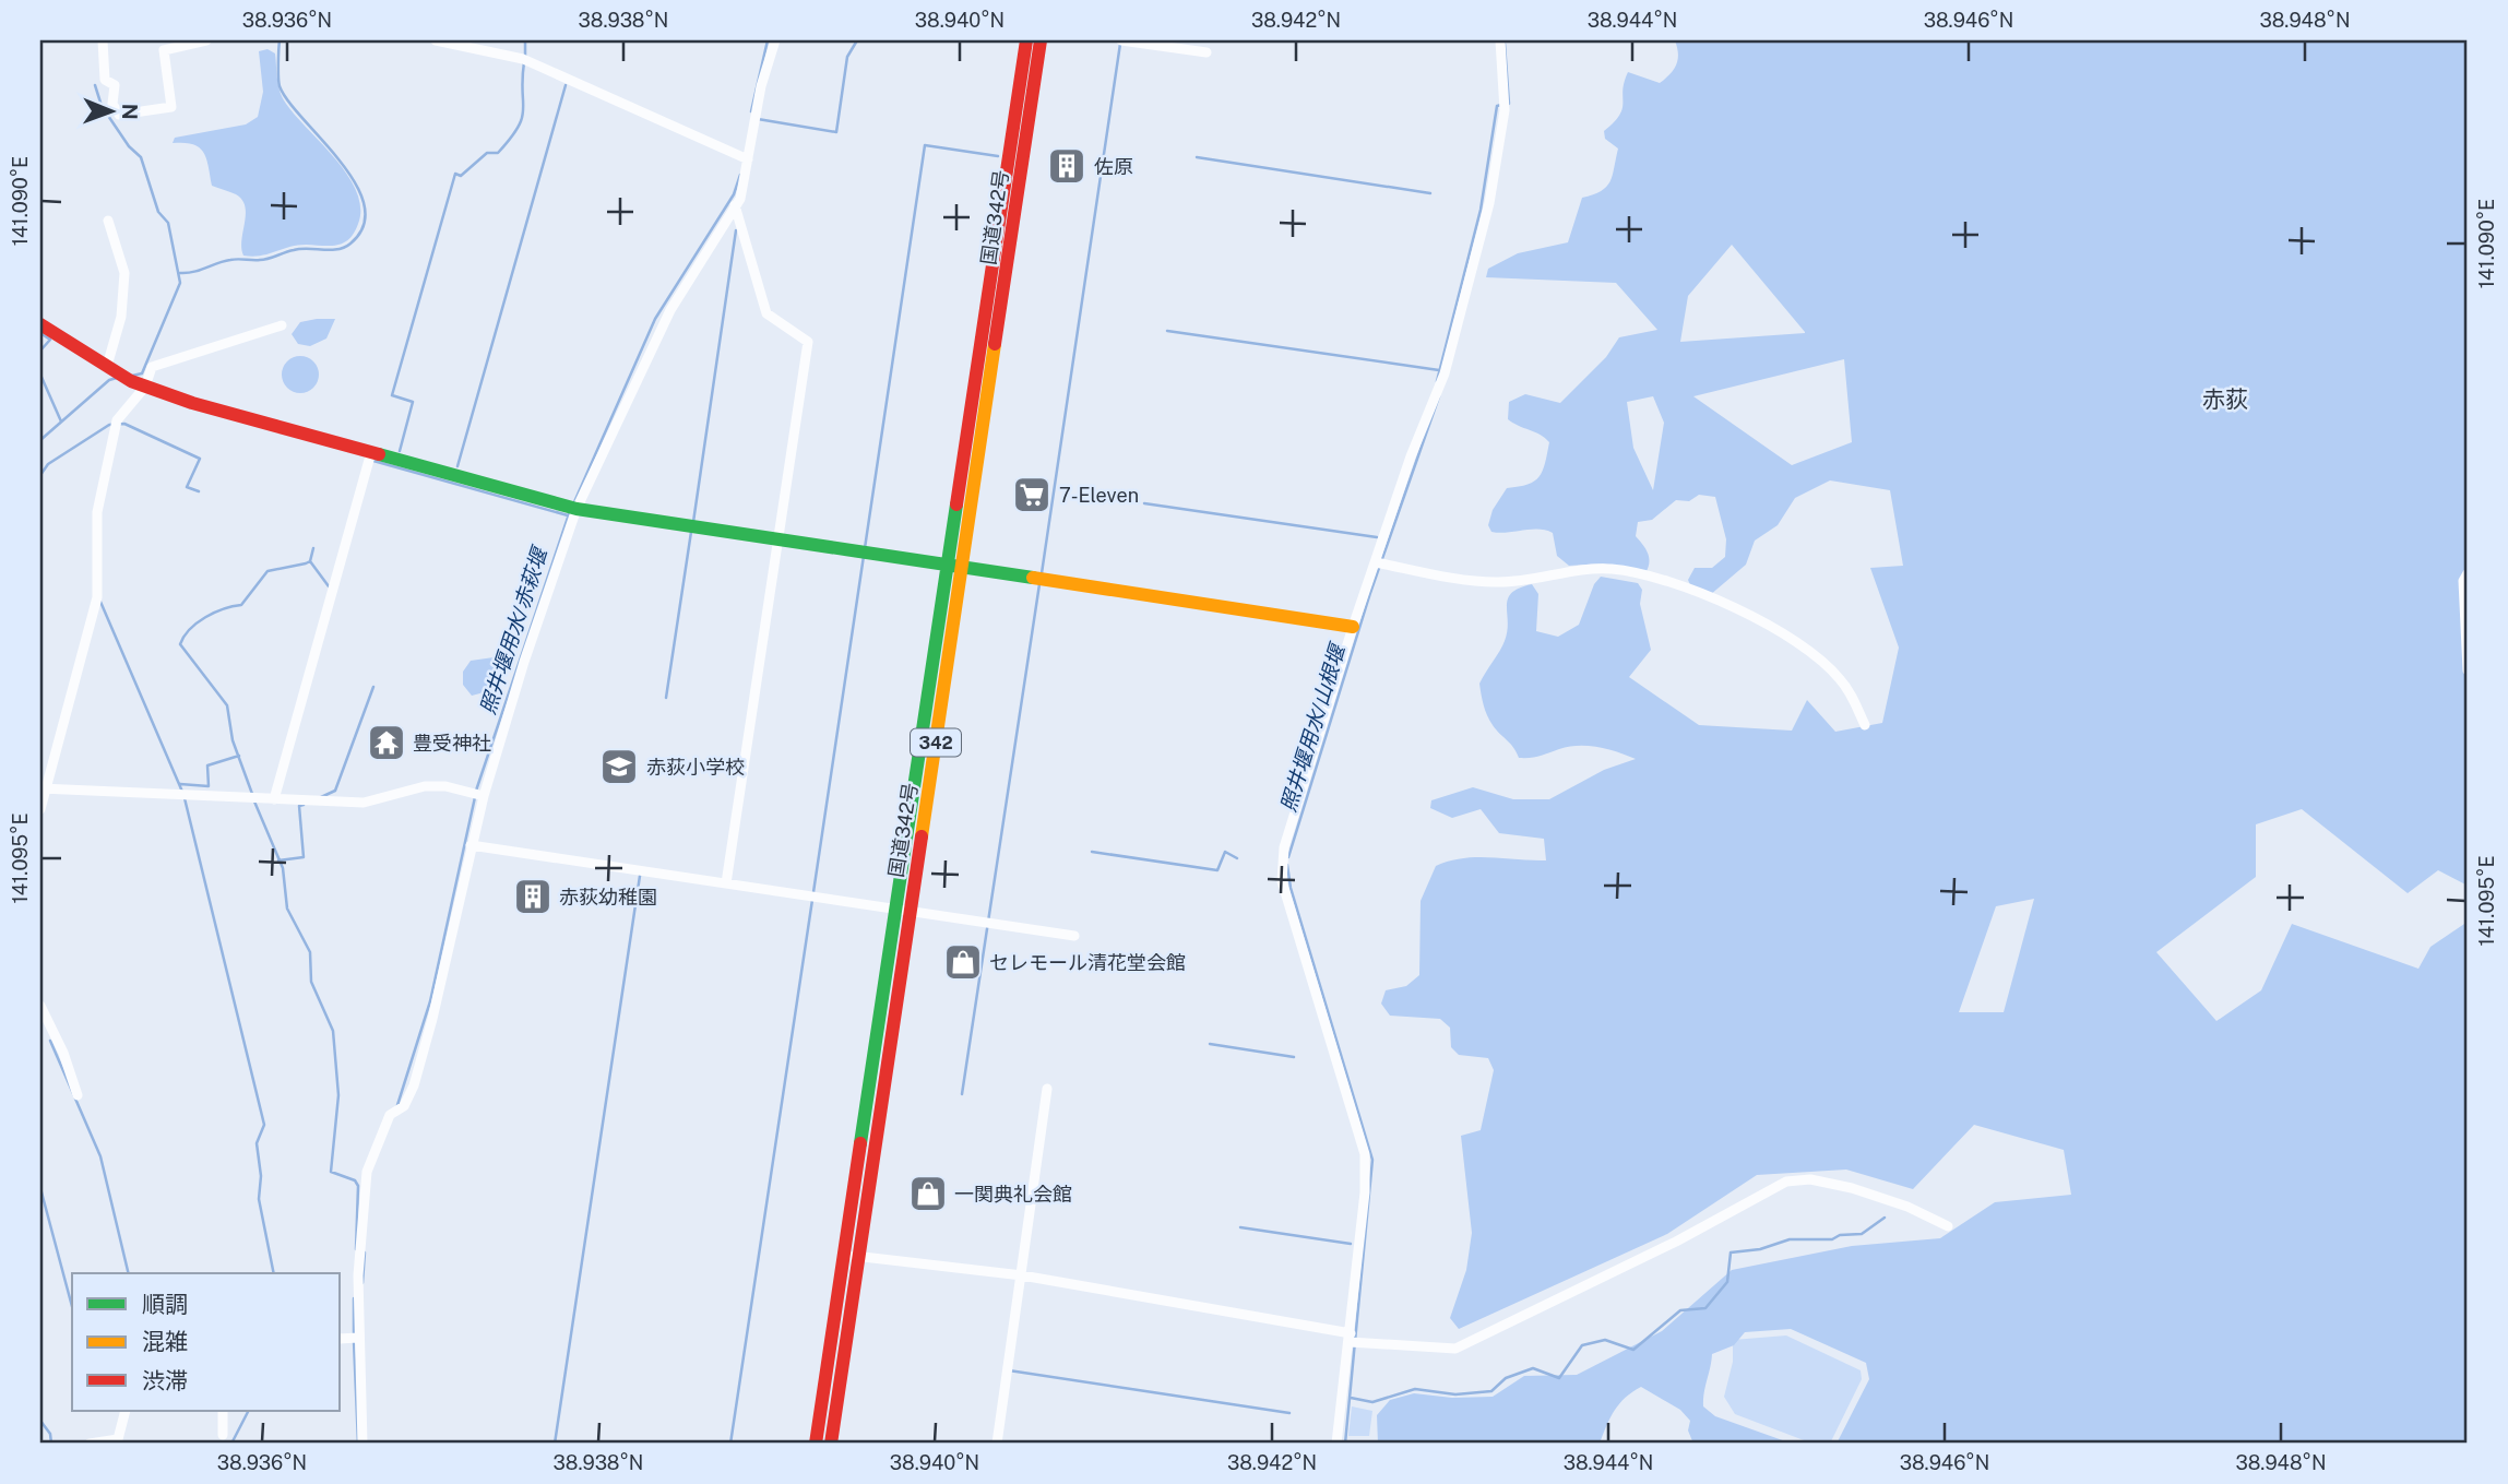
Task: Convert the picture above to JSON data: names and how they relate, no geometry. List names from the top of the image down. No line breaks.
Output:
{"streets":{"main road":["国道342号","342"]},"districts":["赤荻"],"water":["照井堰用水/赤萩堰","照井堰用水/山根堰"],"places":{"building":["佐原","赤荻幼稚園"],"supermarket":["7-Eleven"],"temple":["豊受神社"],"school or university":["赤荻小学校"],"shop":["セレモール清花堂会館","一関典礼会館"]},"legend":["順調","混雑","渋滞"],"north":"right","coordinates":["38.936°N","38.938°N","38.940°N","38.942°N","38.944°N","38.946°N","38.948°N","141.090°E","141.095°E"]}
